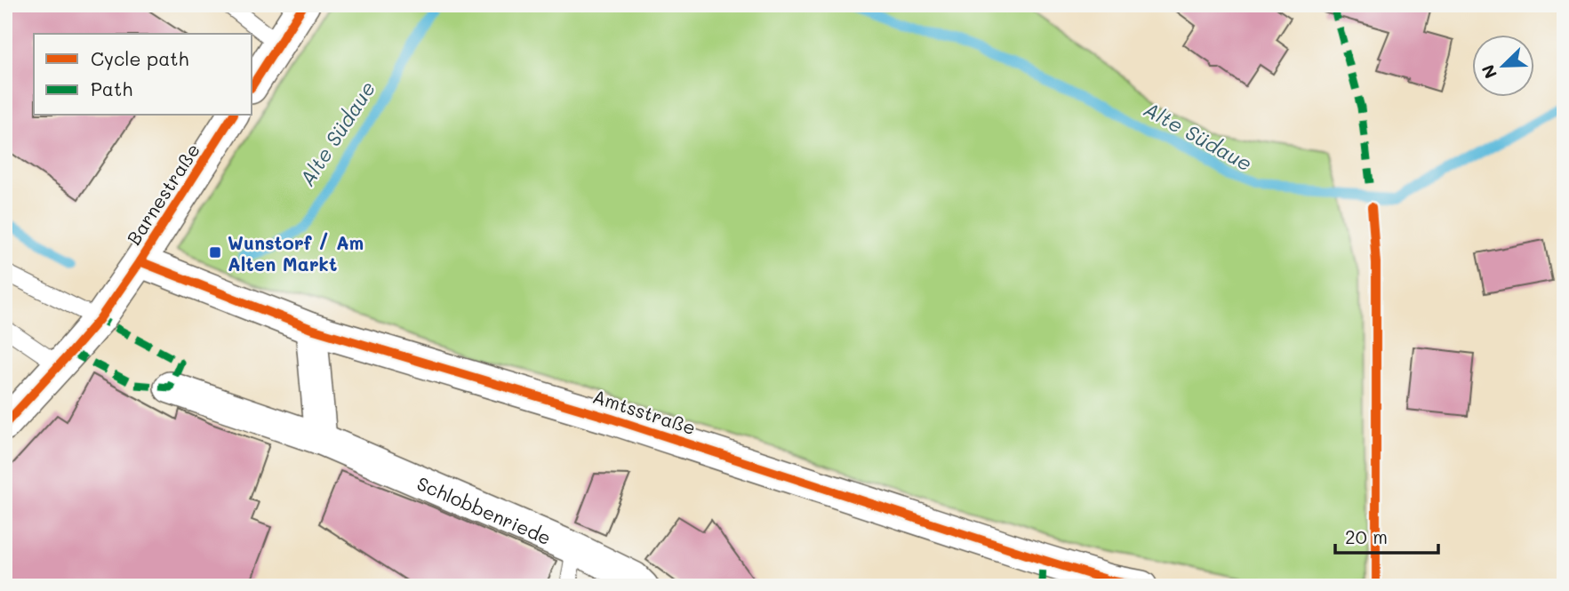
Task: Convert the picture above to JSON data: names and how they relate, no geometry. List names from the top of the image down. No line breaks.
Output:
{"streets":{"street":["Barnestraße","Amtsstraße","Schlobbenriede"]},"crossings":[["Barnestraße","Amtsstraße"]],"water":["Alte Südaue"],"places":{"transit":["Wunstorf / Am Alten Markt"]},"legend":["Cycle path","Path"],"scale_bar":"20 m","north":"bottom left"}
